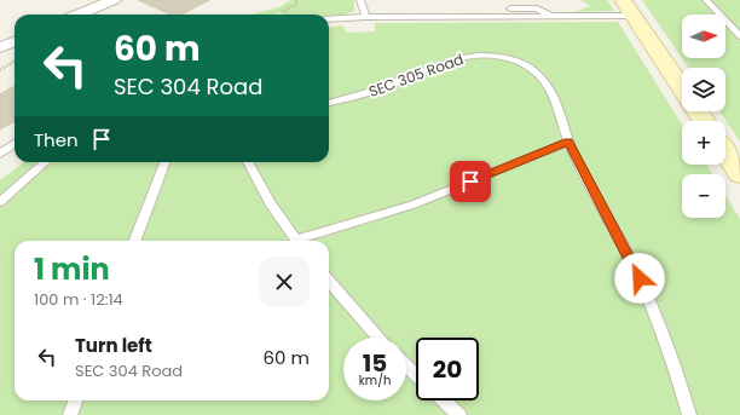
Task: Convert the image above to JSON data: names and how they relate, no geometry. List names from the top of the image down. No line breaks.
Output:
{"streets":{"lane":["SEC 305 Road"]},"north":"right","page":{"map_buttons":["+","−"],"turn":["60 m","SEC 304 Road"],"then":"Then","heading":["1 min","100 m · 12:14"],"list":[{"name":"Turn left","note":"SEC 304 Road","value":"60 m"}],"speed":"15 km/h","limit":"20"}}
